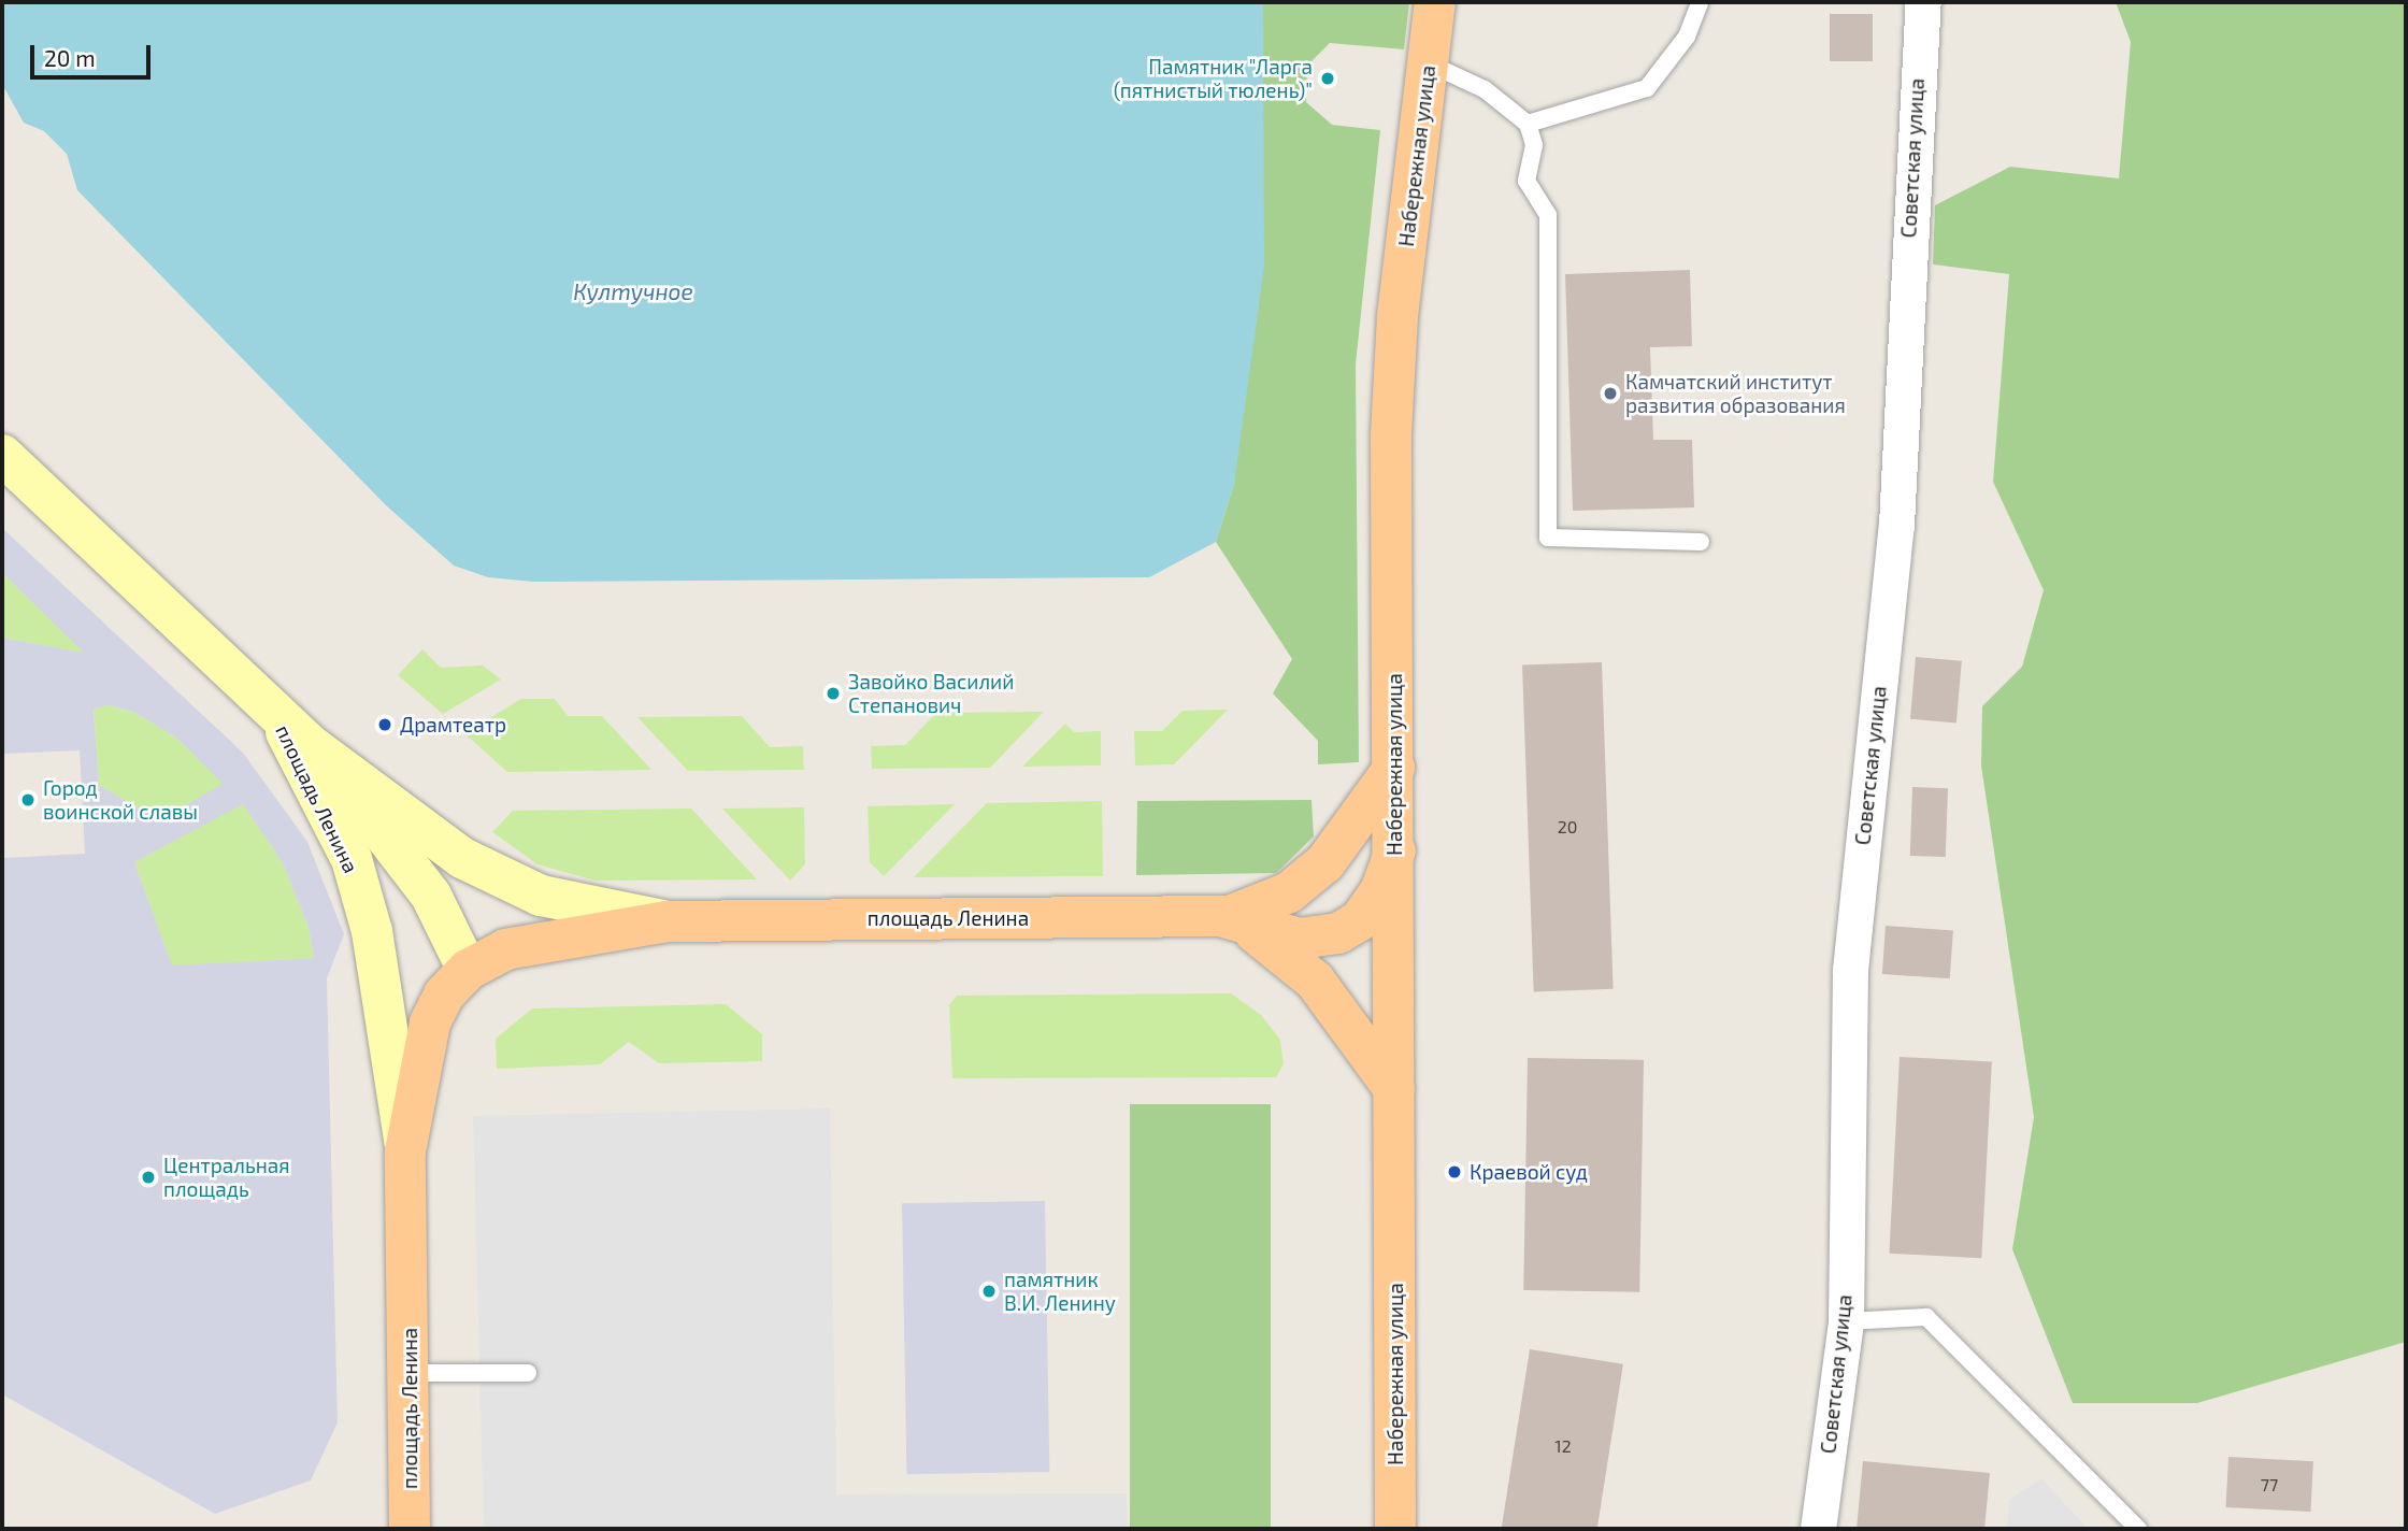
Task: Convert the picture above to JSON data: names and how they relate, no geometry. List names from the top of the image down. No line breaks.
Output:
{"streets":{"main road":["Набережная улица","площадь Ленина"],"street":["Советская улица"]},"water":["Култучное"],"places":["Памятник \"Ларга (пятнистый тюлень)\"","Камчатский институт развития образования","Завойко Василий Степанович","Драмтеатр","Город воинской славы","Краевой суд","Центральная площадь","памятник В.И. Ленину"],"house_numbers":["20","12","77"],"scale_bar":"20 m"}
